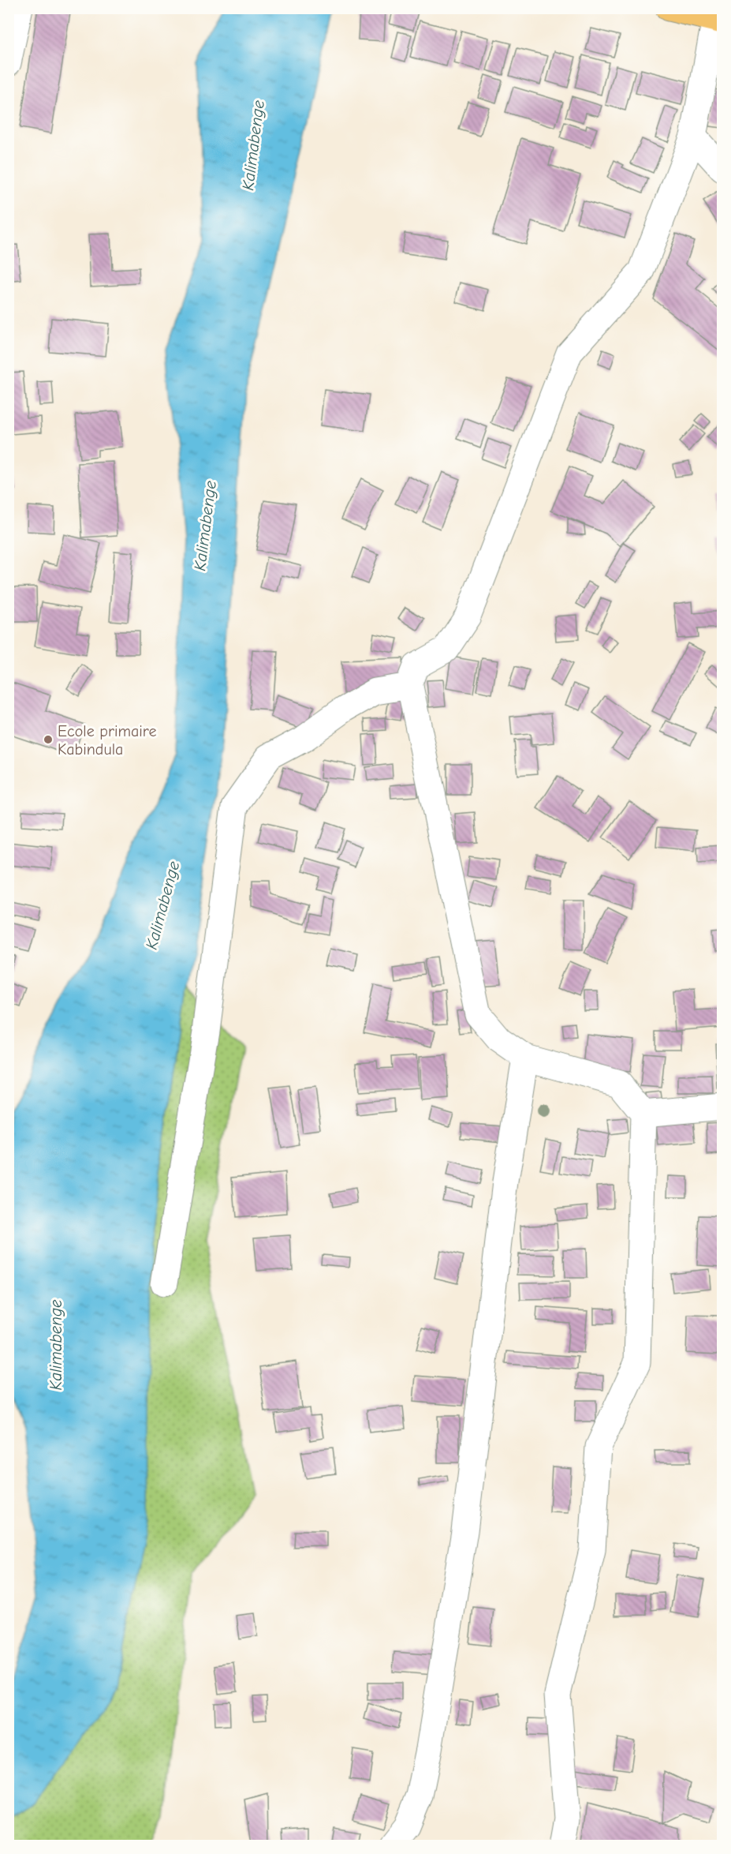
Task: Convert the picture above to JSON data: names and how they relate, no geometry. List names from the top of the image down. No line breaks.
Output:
{"water":["Kalimabenge"],"places":["Ecole primaire Kabindula"]}
